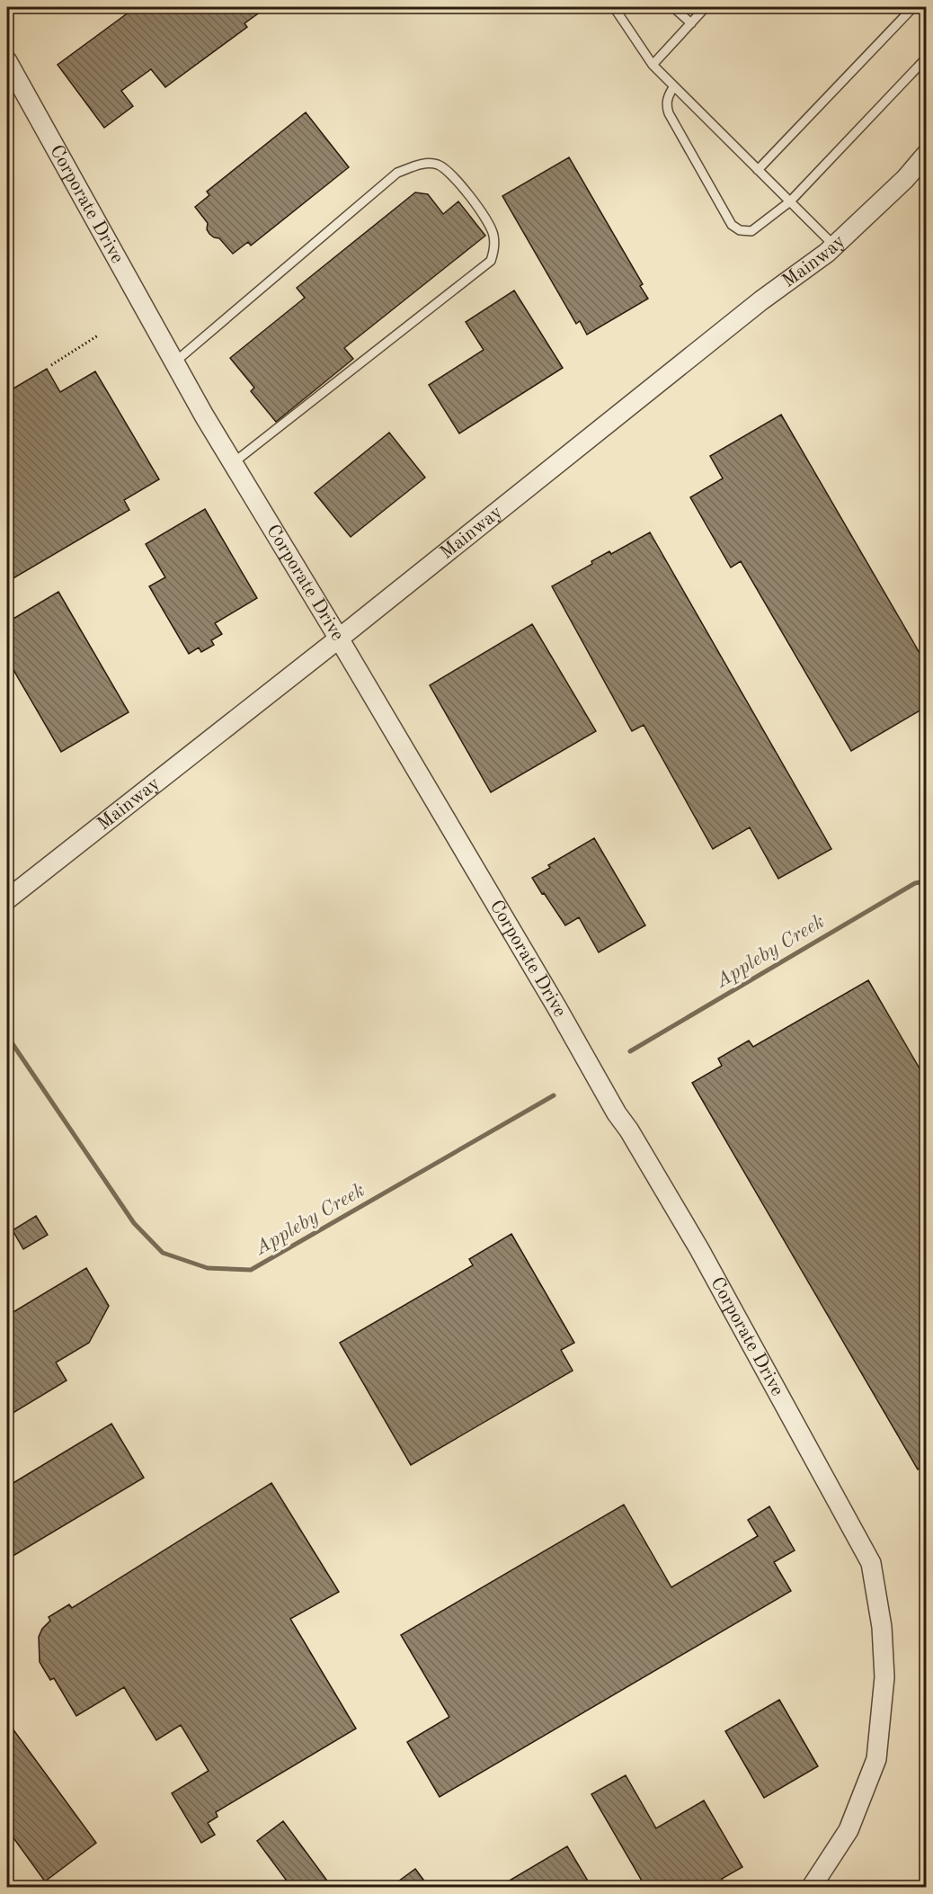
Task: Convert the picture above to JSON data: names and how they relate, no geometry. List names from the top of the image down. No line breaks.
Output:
{"streets":{"street":["Corporate Drive","Mainway"]},"crossings":[["Corporate Drive","Mainway"]],"water":["Appleby Creek"]}
